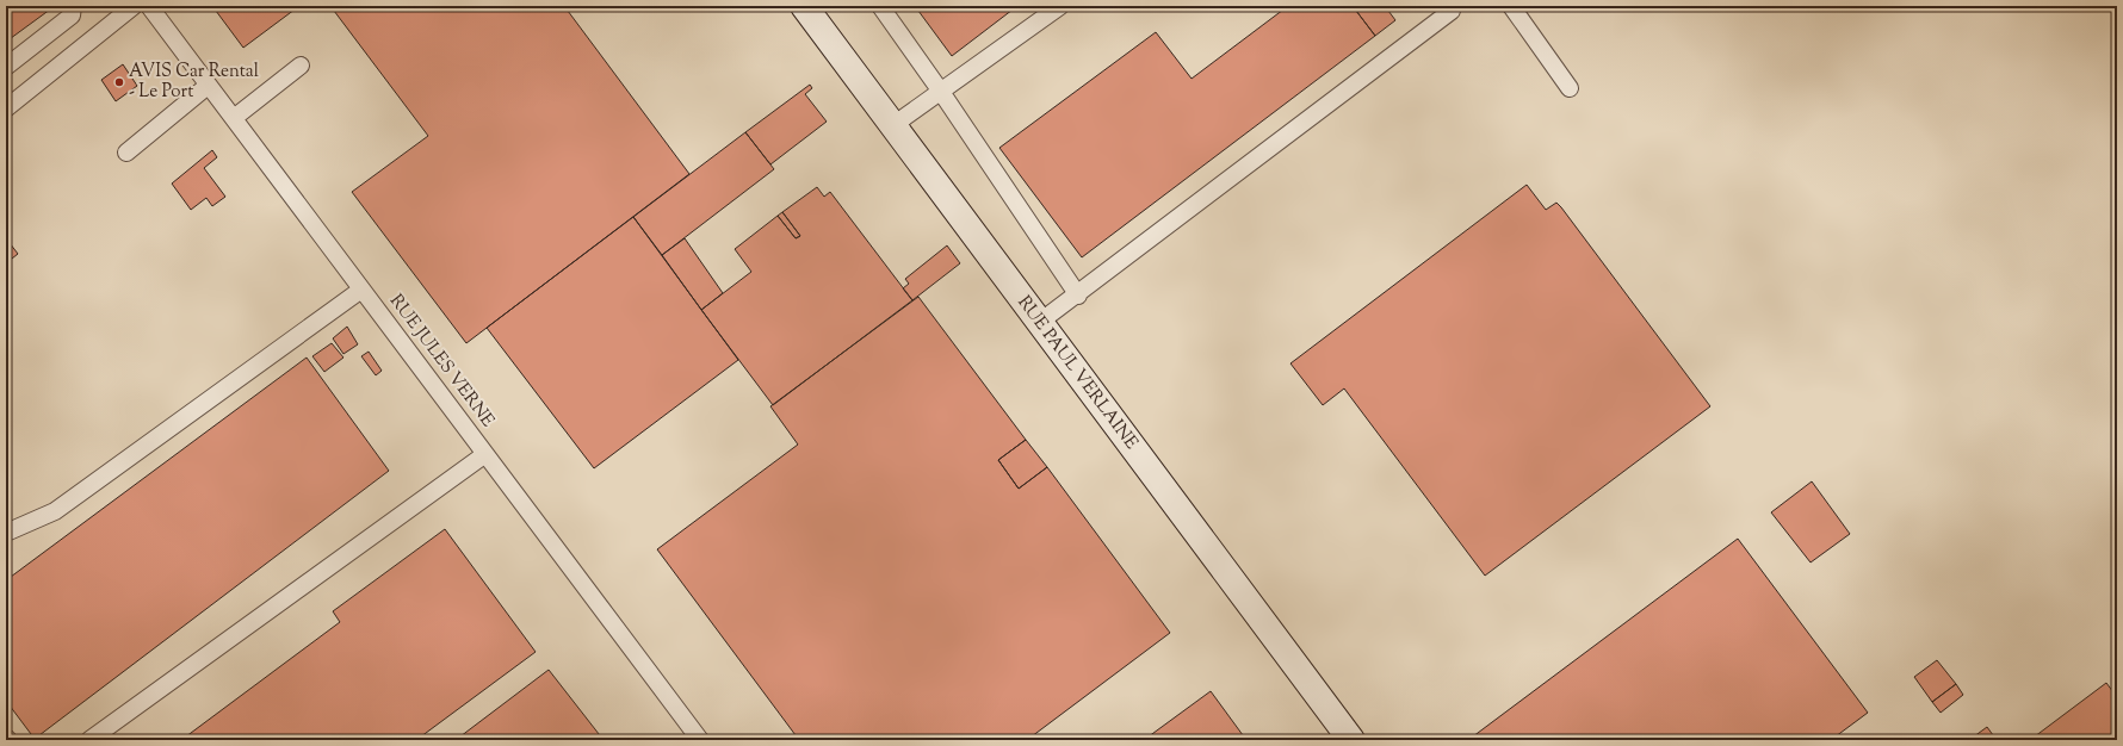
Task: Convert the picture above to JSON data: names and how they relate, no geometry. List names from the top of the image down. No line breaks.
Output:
{"streets":{"street":["RUE PAUL VERLAINE"],"lane":["RUE JULES VERNE"]},"places":["AVIS Car Rental - Le Port"]}
